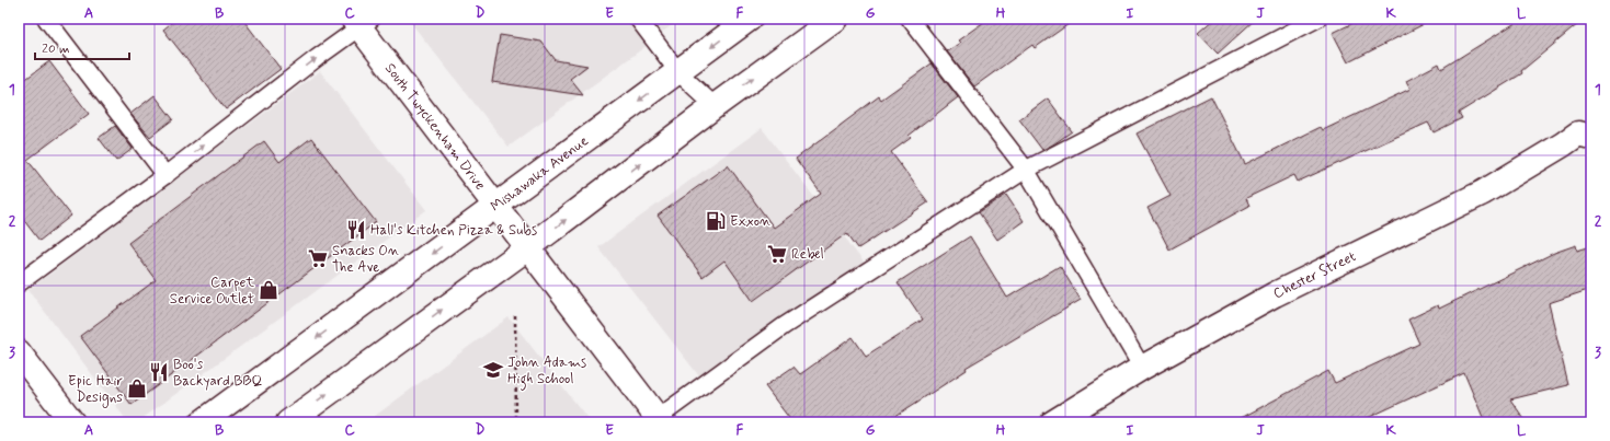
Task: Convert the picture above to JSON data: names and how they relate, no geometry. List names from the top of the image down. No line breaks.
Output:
{"streets":{"main road":["South Twyckenham Drive","Mishawaka Avenue","Chester Street"]},"crossings":[["South Twyckenham Drive","Mishawaka Avenue"]],"places":{"fuel station":["Exxon"],"restaurant":["Hall's Kitchen Pizza & Subs","Boo's Backyard BBQ"],"supermarket":["Rebel","Snacks On The Ave"],"shop":["Carpet Service Outlet","Epic Hair Designs"],"school or university":["John Adams High School"]},"scale_bar":"20 m","grid":{"columns":["A","B","C","D","E","F","G","H","I","J","K","L"],"rows":["1","2","3"]}}
